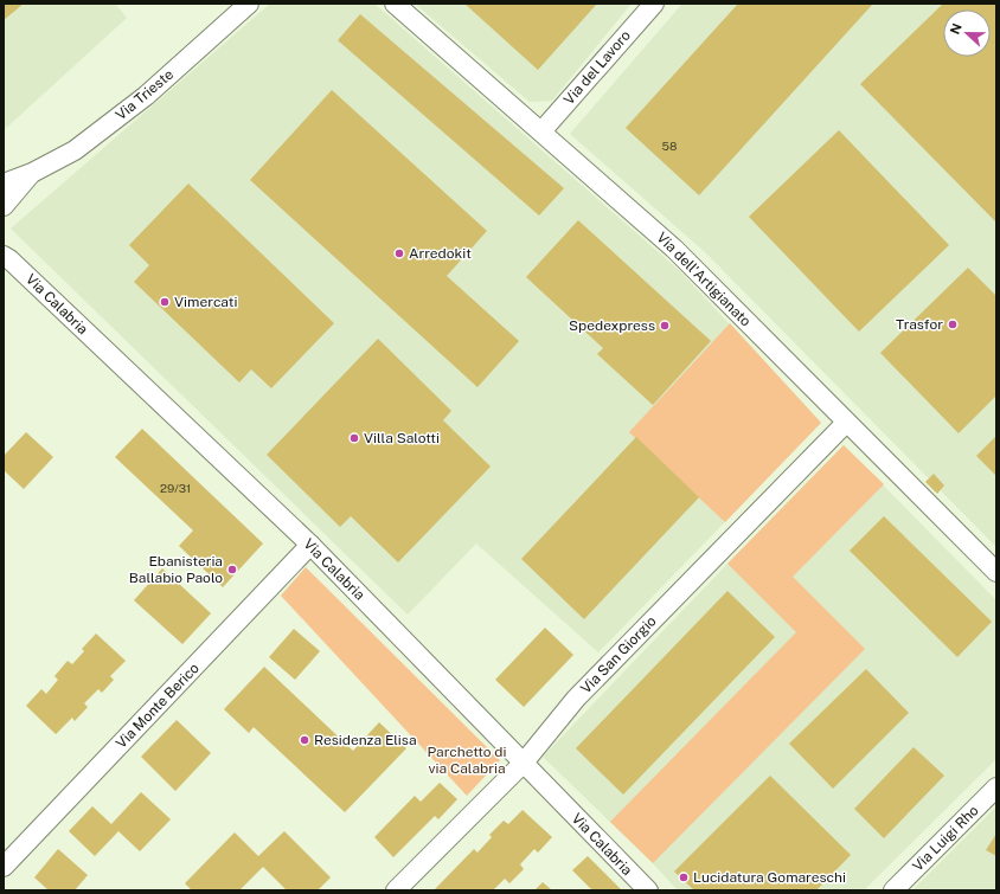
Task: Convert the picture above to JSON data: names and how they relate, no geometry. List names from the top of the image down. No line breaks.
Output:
{"streets":{"street":["Via del Lavoro","Via Trieste","Via dell'Artigianato","Via Calabria","Via San Giorgio","Via Monte Berico","Via Luigi Rho"]},"crossings":[["Via del Lavoro","Via dell'Artigianato"],["Via dell'Artigianato","Via San Giorgio"],["Via Calabria","Via San Giorgio"],["Via Calabria","Via Monte Berico"]],"parks":["Parchetto di via Calabria"],"places":["Arredokit","Vimercati","Trasfor","Spedexpress","Villa Salotti","Ebanisteria Ballabio Paolo","Residenza Elisa","Lucidatura Gomareschi"],"house_numbers":["58","29/31"],"north":"left"}
